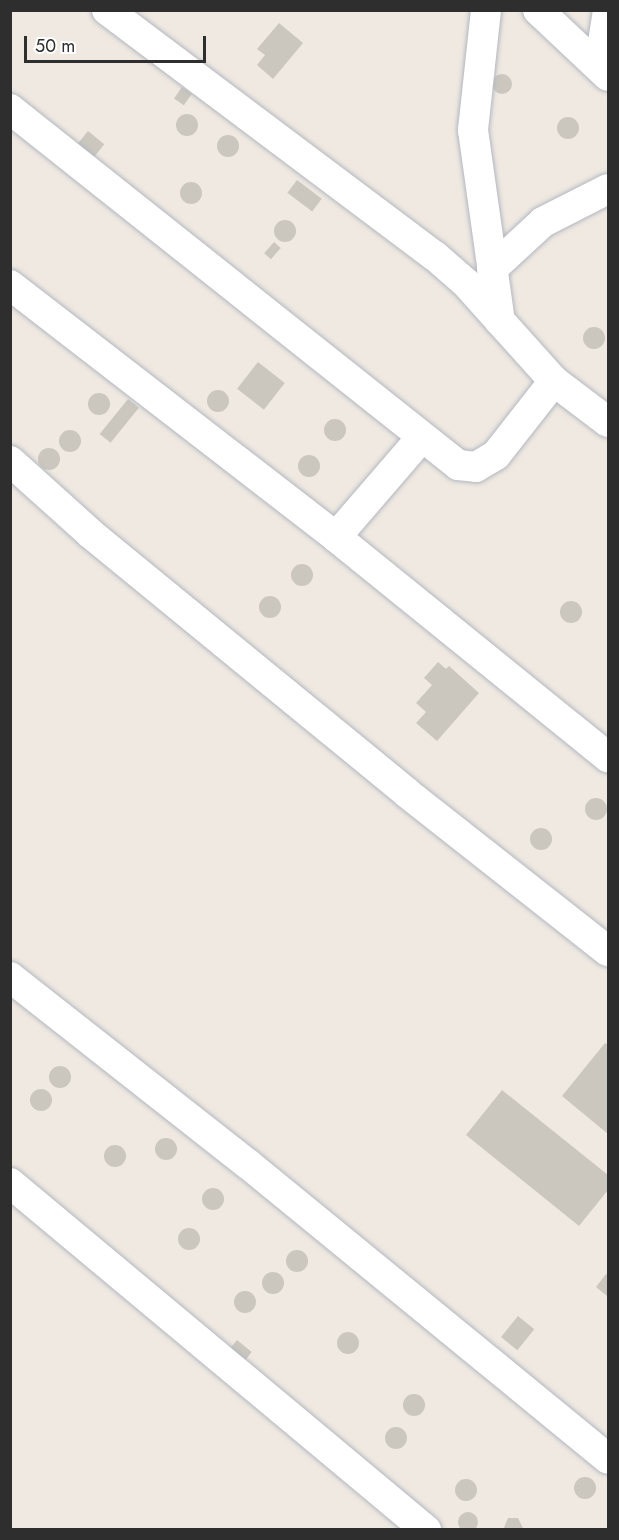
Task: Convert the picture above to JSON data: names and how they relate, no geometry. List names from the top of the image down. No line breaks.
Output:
{"scale_bar":"50 m"}
